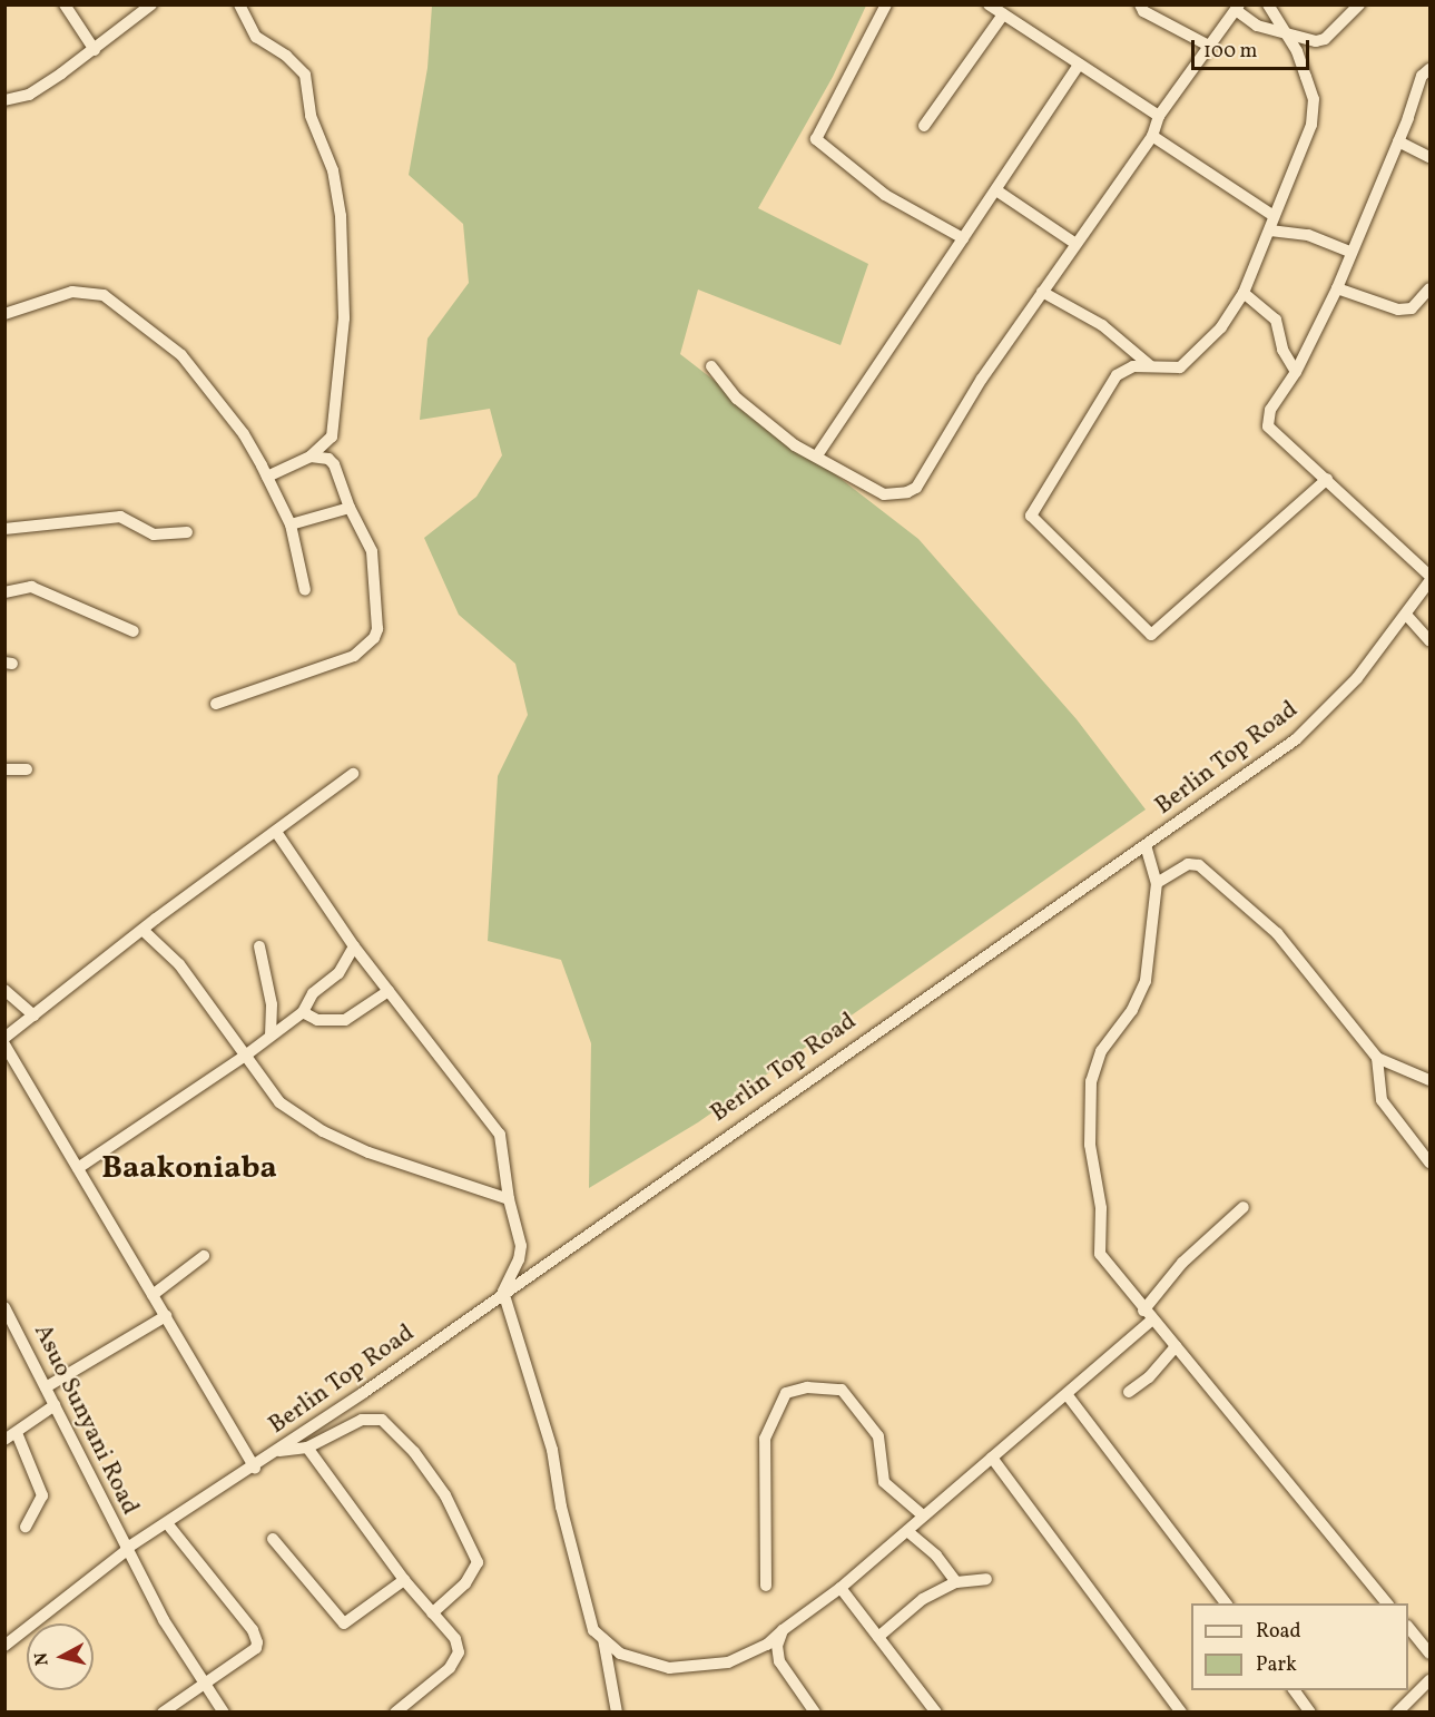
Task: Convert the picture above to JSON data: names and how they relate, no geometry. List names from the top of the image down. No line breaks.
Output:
{"streets":{"street":["Berlin Top Road","Asuo Sunyani Road"]},"crossings":[["Berlin Top Road","Asuo Sunyani Road"]],"districts":["Baakoniaba"],"legend":["Road","Park"],"scale_bar":"100 m","north":"left"}
